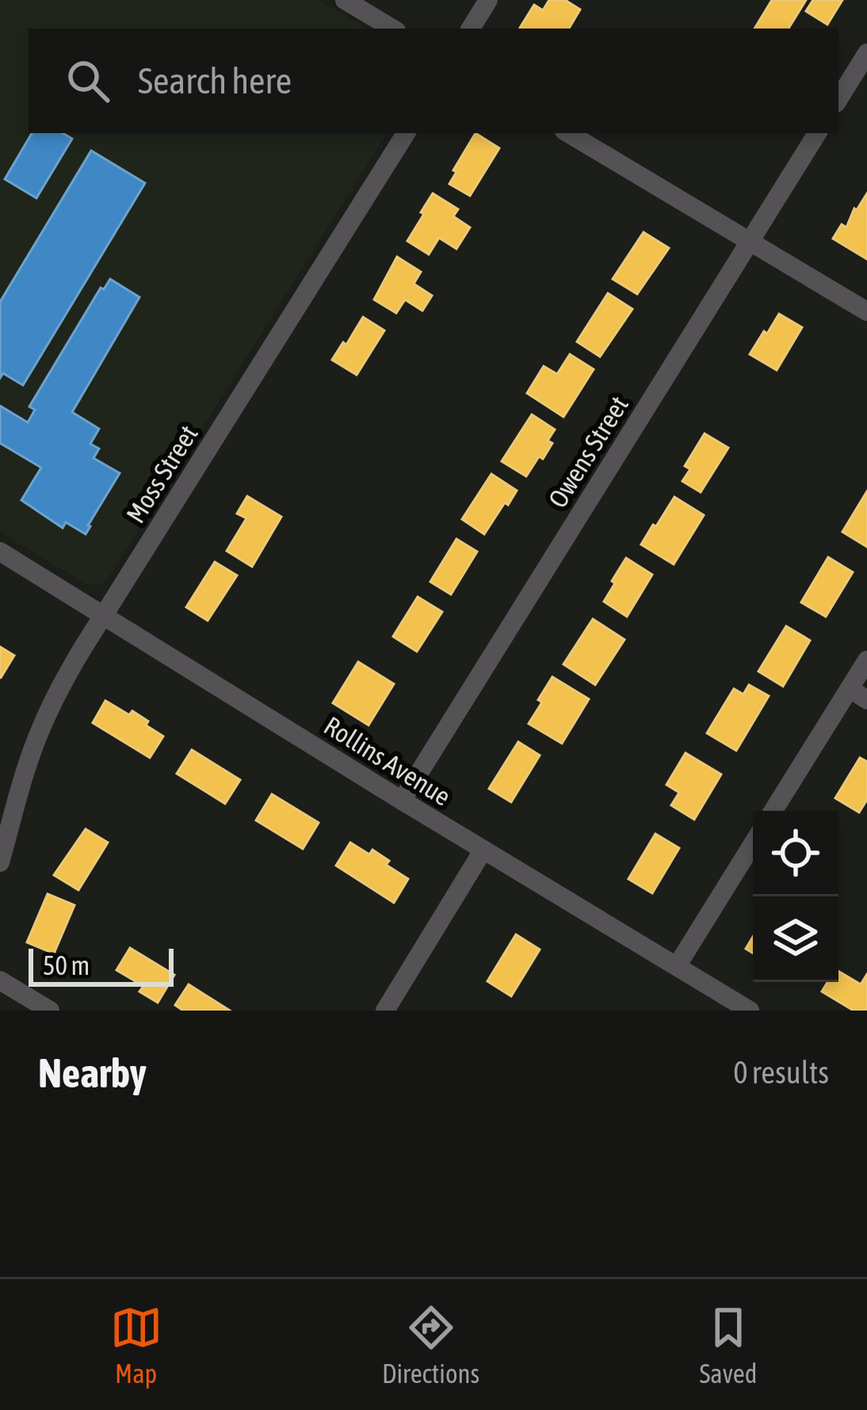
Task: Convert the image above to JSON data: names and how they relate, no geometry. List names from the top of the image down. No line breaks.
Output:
{"streets":{"street":["Owens Street","Moss Street","Rollins Avenue"]},"crossings":[["Owens Street","Rollins Avenue"],["Moss Street","Rollins Avenue"]],"scale_bar":"50 m","page":{"search":"Search here","scale":"50 m","heading":["Nearby","0 results"],"nav":["Map","Directions","Saved"]}}
